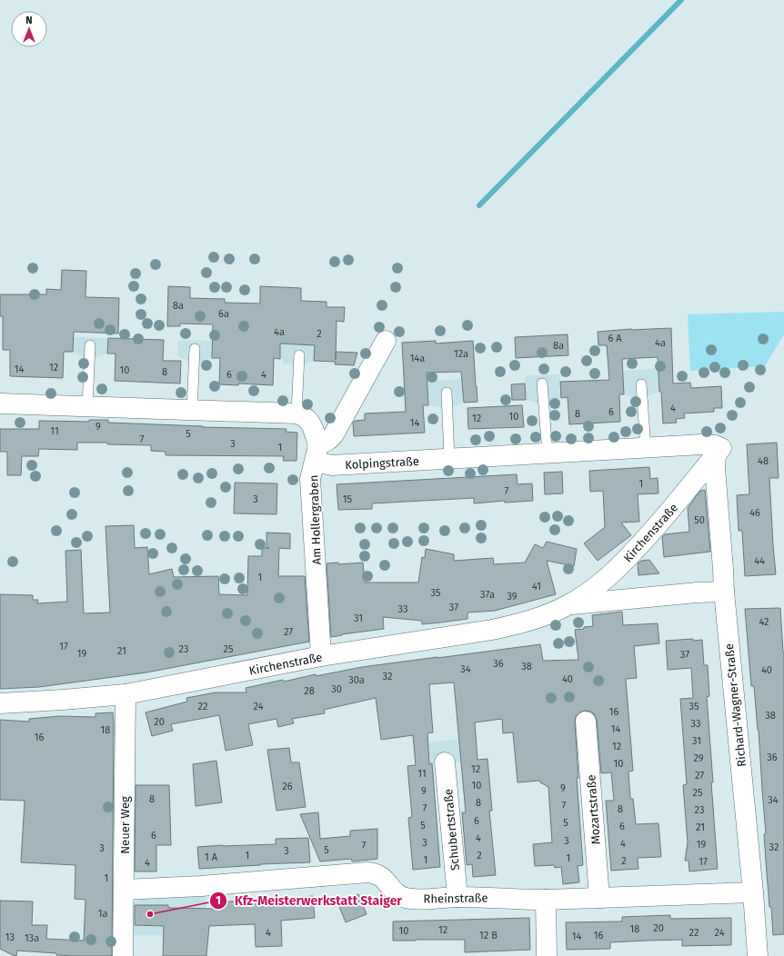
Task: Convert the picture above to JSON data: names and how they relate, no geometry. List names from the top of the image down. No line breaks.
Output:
{"streets":{"street":["Kolpingstraße","Am Hollergraben","Kirchenstraße","Richard-Wagner-Straße","Mozartstraße","Neuer Weg","Schubertstraße","Rheinstraße"]},"crossings":[["Kolpingstraße","Am Hollergraben"],["Kolpingstraße","Kirchenstraße"],["Kolpingstraße","Richard-Wagner-Straße"],["Am Hollergraben","Kirchenstraße"],["Kirchenstraße","Richard-Wagner-Straße"],["Kirchenstraße","Neuer Weg"],["Richard-Wagner-Straße","Rheinstraße"],["Mozartstraße","Rheinstraße"],["Neuer Weg","Rheinstraße"],["Schubertstraße","Rheinstraße"]],"places":["Kfz-Meisterwerkstatt Staiger"],"house_numbers":["8a","6a","4a","2","6 A","4a","8a","12a","14a","12","14","10","8","6","4","4","6","8","10","12","14","9","11","5","7","3","1","48","1","7","3","15","46","50","44","1","41","35","37a","39","37","33","31","42","27","17","23","25","21","19","37","36","38","34","40","32","40","30a","30","28","22","24","35","16","38","20","33","14","18","16","31","12","36","29","10","12","11","27","10","26","9","9","25","8","34","8","7","7","8","23","6","5","5","6","21","6","4","3","3","4","19","7","32","3","5","3","1","2","1 A","1","1","2","17","4","1","1a","20","18","12","10","4","22","24","12 B","16","14","13","13a"],"north":"top"}
